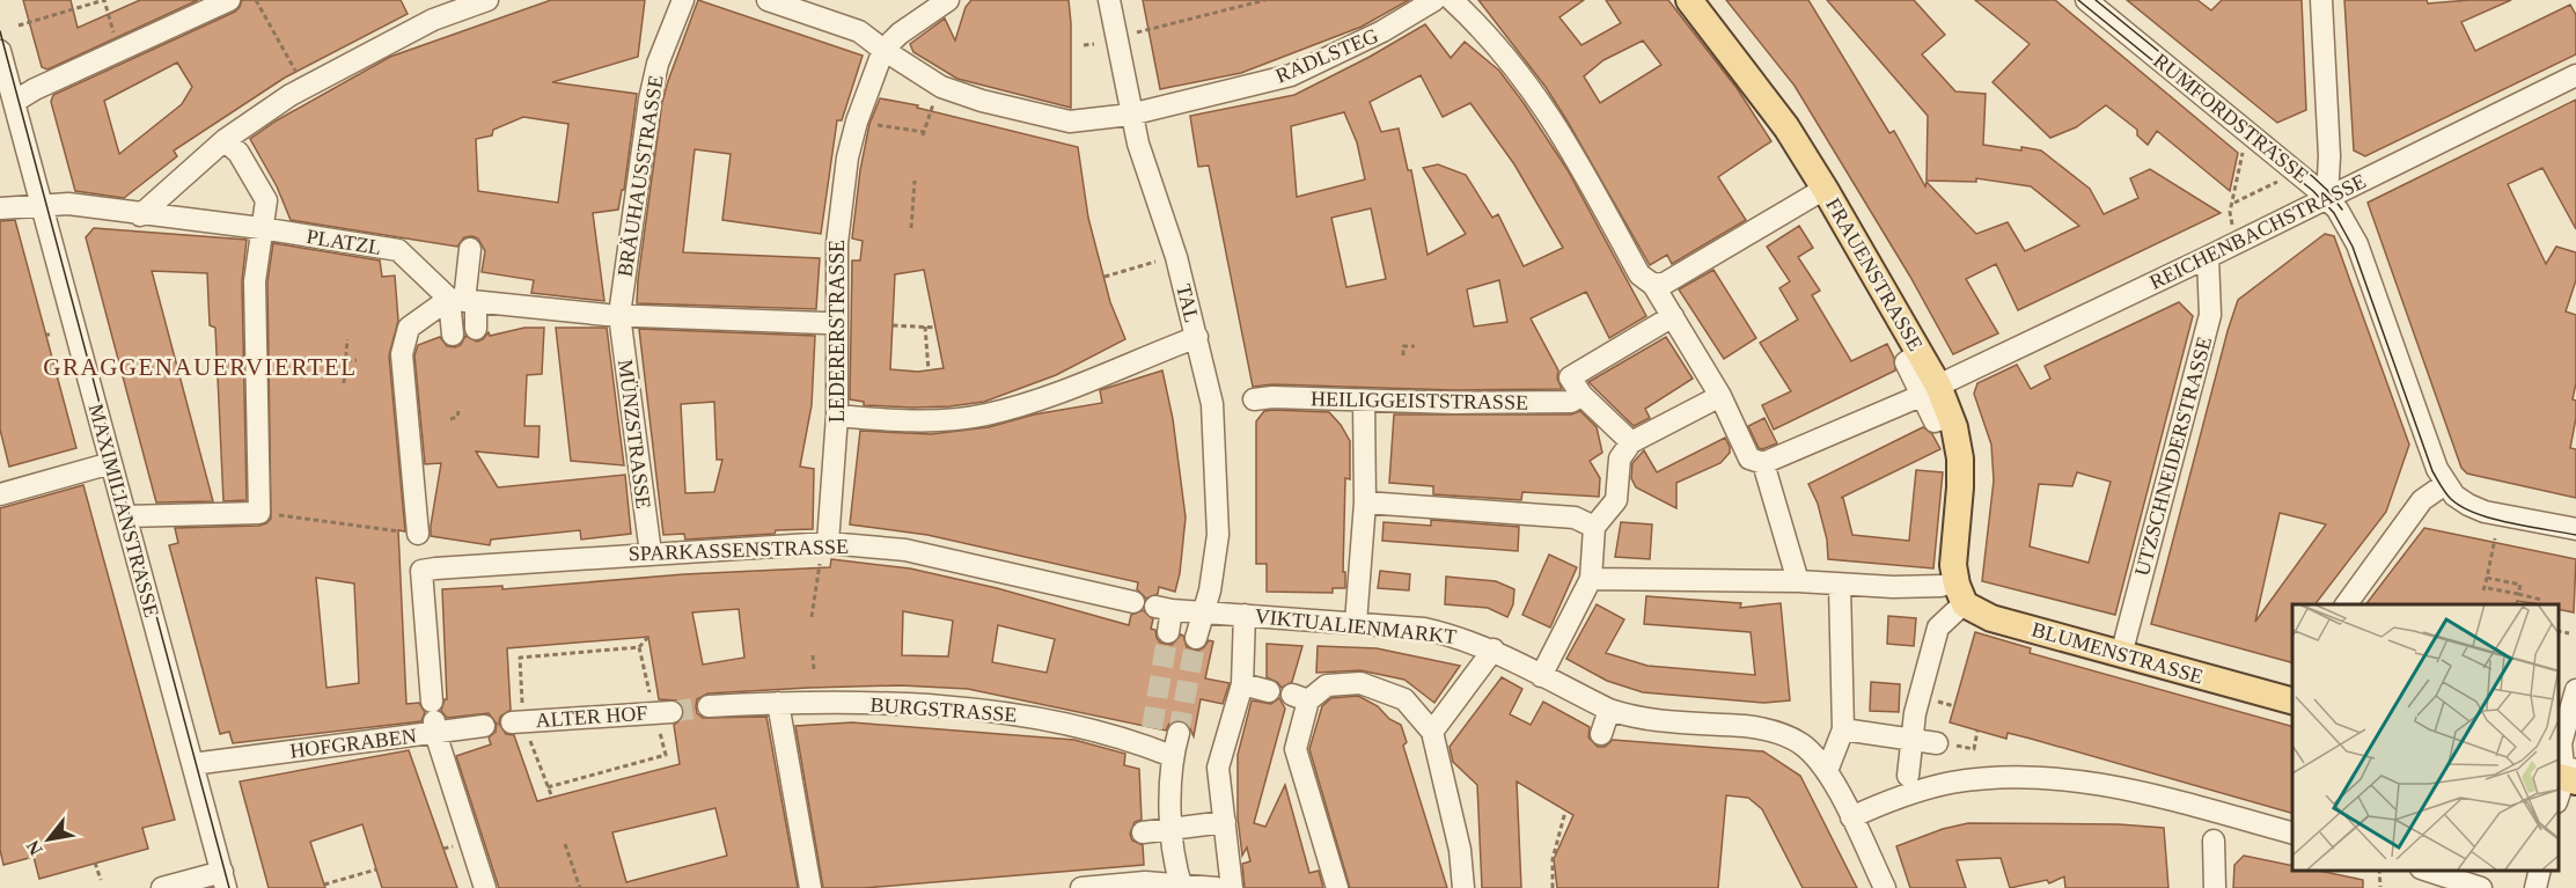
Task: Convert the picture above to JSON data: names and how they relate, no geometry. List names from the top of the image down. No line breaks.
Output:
{"streets":{"main road":["FRAUENSTRASSE","BLUMENSTRASSE"],"street":["RADLSTEG","RUMFORDSTRASSE","BRÄUHAUSSTRASSE","REICHENBACHSTRASSE","PLATZL","TAL","LEDERERSTRASSE","HEILIGGEISTSTRASSE","MÜNZSTRASSE","UTZSCHNEIDERSTRASSE","MAXIMILIANSTRASSE","SPARKASSENSTRASSE","VIKTUALIENMARKT","BURGSTRASSE","ALTER HOF","HOFGRABEN"]},"crossings":[["RADLSTEG","TAL"],["RADLSTEG","LEDERERSTRASSE"],["RUMFORDSTRASSE","REICHENBACHSTRASSE"],["BRÄUHAUSSTRASSE","MÜNZSTRASSE"],["REICHENBACHSTRASSE","FRAUENSTRASSE"],["REICHENBACHSTRASSE","UTZSCHNEIDERSTRASSE"],["PLATZL","MAXIMILIANSTRASSE"],["FRAUENSTRASSE","BLUMENSTRASSE"],["TAL","VIKTUALIENMARKT"],["LEDERERSTRASSE","SPARKASSENSTRASSE"],["MÜNZSTRASSE","SPARKASSENSTRASSE"],["UTZSCHNEIDERSTRASSE","BLUMENSTRASSE"],["MAXIMILIANSTRASSE","HOFGRABEN"],["SPARKASSENSTRASSE","HOFGRABEN"]],"districts":["GRAGGENAUERVIERTEL"],"north":"bottom left"}
